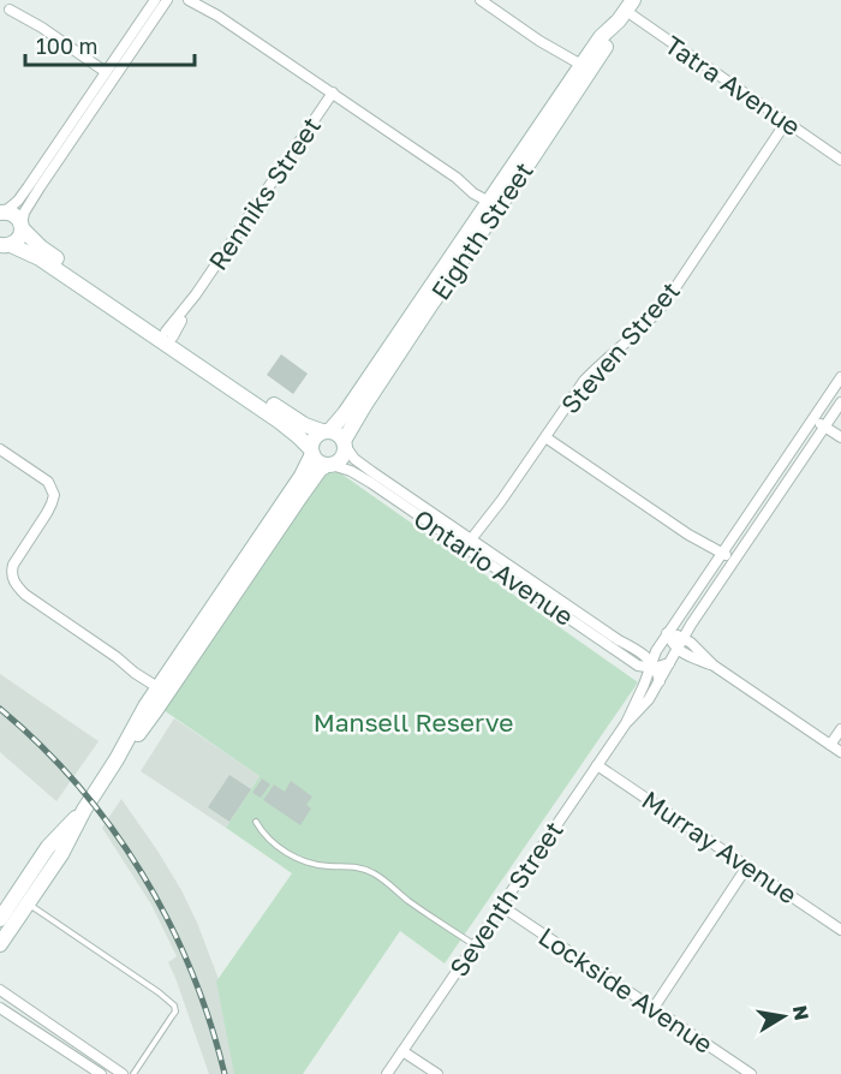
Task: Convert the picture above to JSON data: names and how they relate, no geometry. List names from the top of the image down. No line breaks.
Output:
{"streets":{"street":["Tatra Avenue","Renniks Street","Eighth Street","Steven Street","Ontario Avenue","Murray Avenue","Seventh Street","Lockside Avenue"]},"crossings":[["Tatra Avenue","Eighth Street"],["Tatra Avenue","Steven Street"],["Eighth Street","Ontario Avenue"],["Steven Street","Ontario Avenue"],["Ontario Avenue","Seventh Street"],["Murray Avenue","Seventh Street"],["Seventh Street","Lockside Avenue"]],"parks":["Mansell Reserve"],"scale_bar":"100 m","north":"right"}
